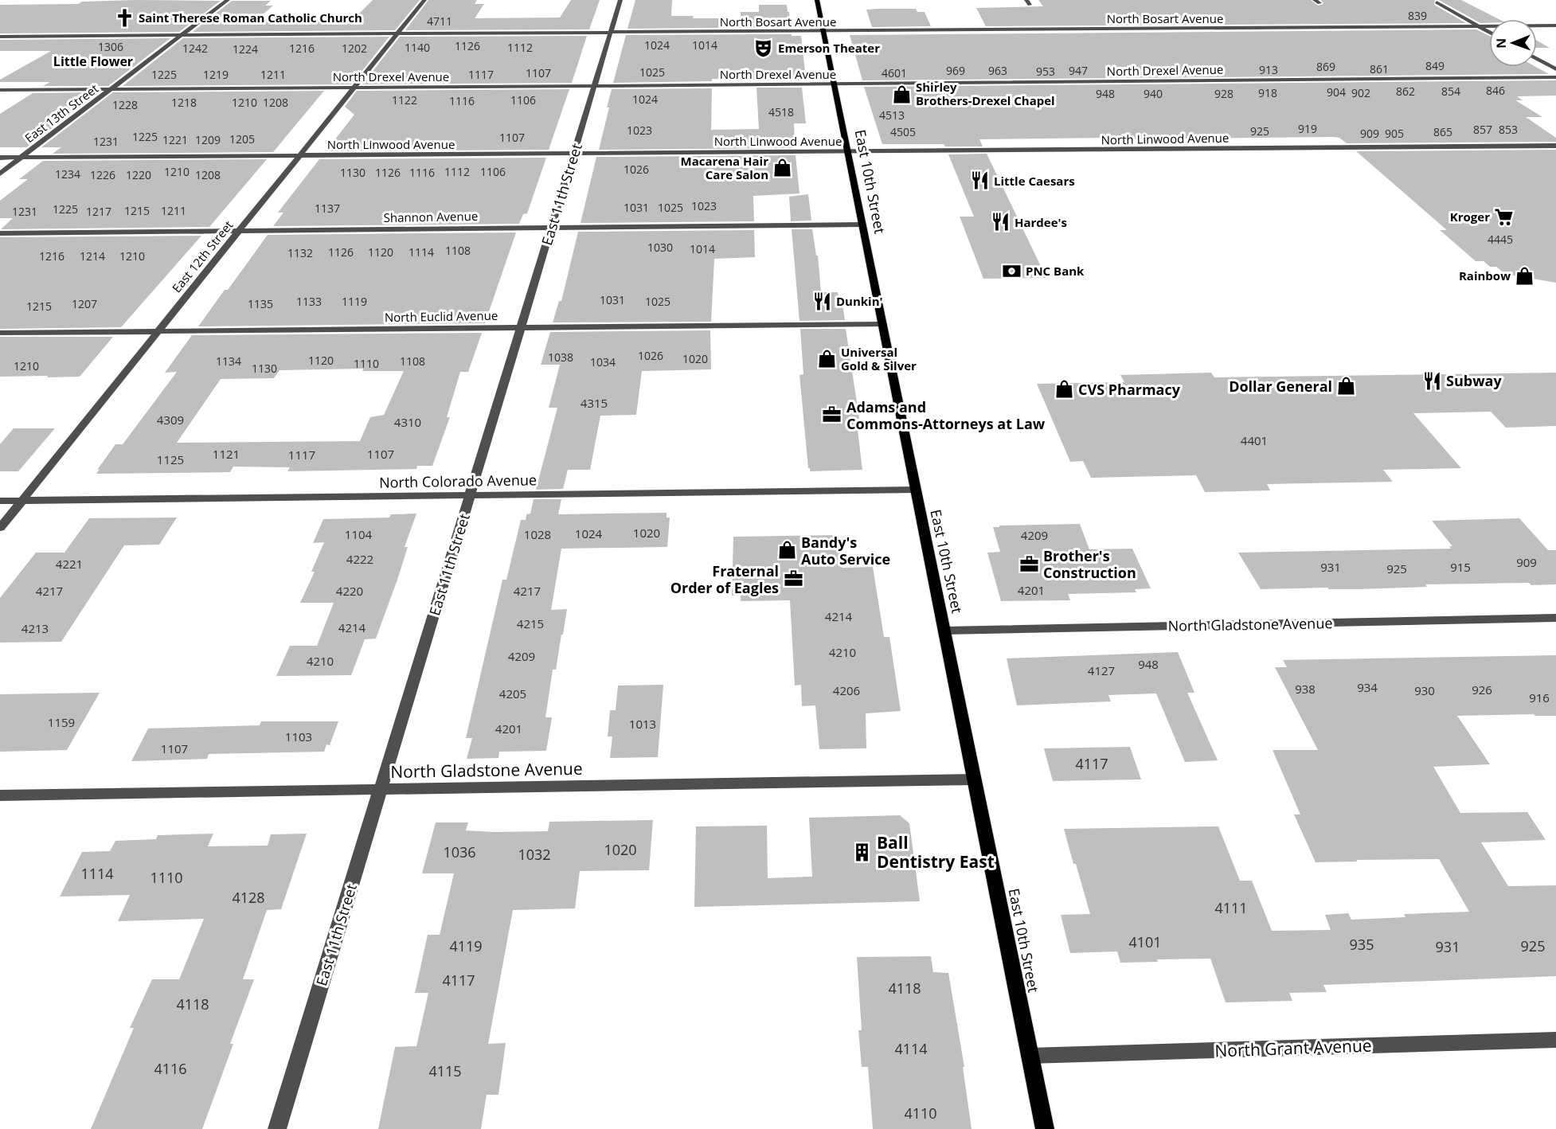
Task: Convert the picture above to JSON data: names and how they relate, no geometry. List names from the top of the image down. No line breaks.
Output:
{"streets":{"main road":["East 10th Street"],"street":["North Bosart Avenue","North Drexel Avenue","East 13th Street","North Linwood Avenue","East 11th Street","Shannon Avenue","East 12th Street","North Euclid Avenue","North Colorado Avenue","North Gladstone Avenue","North Grant Avenue"]},"crossings":[["North Bosart Avenue","East 13th Street"],["North Bosart Avenue","East 10th Street"],["North Bosart Avenue","East 11th Street"],["North Bosart Avenue","East 12th Street"],["North Drexel Avenue","East 13th Street"],["North Drexel Avenue","East 10th Street"],["North Drexel Avenue","East 11th Street"],["North Drexel Avenue","East 12th Street"],["East 13th Street","North Linwood Avenue"],["North Linwood Avenue","East 10th Street"],["North Linwood Avenue","East 11th Street"],["North Linwood Avenue","East 12th Street"],["East 10th Street","Shannon Avenue"],["East 10th Street","North Euclid Avenue"],["East 10th Street","North Colorado Avenue"],["East 10th Street","North Gladstone Avenue"],["East 10th Street","North Grant Avenue"],["East 11th Street","Shannon Avenue"],["East 11th Street","North Euclid Avenue"],["East 11th Street","North Colorado Avenue"],["East 11th Street","North Gladstone Avenue"],["Shannon Avenue","East 12th Street"],["East 12th Street","North Euclid Avenue"],["East 12th Street","North Colorado Avenue"]],"districts":["Little Flower"],"places":{"church":["Saint Therese Roman Catholic Church"],"theatre":["Emerson Theater"],"shop":["Shirley Brothers-Drexel Chapel","Macarena Hair Care Salon","Rainbow","Universal Gold & Silver","Dollar General","CVS Pharmacy","Bandy's Auto Service"],"restaurant":["Little Caesars","Hardee's","Dunkin'","Subway"],"supermarket":["Kroger"],"bank":["PNC Bank"],"office":["Adams and Commons-Attorneys at Law","Brother's Construction","Fraternal Order of Eagles"],"building":["Ball Dentistry East"]},"house_numbers":["839","4711","1024","1014","1126","1306","1140","1112","1242","1216","1202","1224","849","869","861","913","969","963","947","953","1025","1107","4601","1225","1219","1211","1117","846","862","854","904","918","902","948","940","928","1024","1122","1106","1116","1218","1210","1208","1228","4518","4513","919","857","853","1023","925","4505","865","909","905","1225","1107","1205","1221","1209","1231","1026","1210","1112","1106","1130","1126","1116","1234","1226","1220","1208","1023","1031","1025","1137","1225","1215","1211","1231","1217","4445","1030","1014","1108","1126","1120","1114","1132","1216","1214","1210","1031","1133","1119","1025","1207","1135","1215","1026","1038","1020","1120","1134","1108","1034","1110","1210","1130","4315","4309","4310","4401","1121","1107","1117","1125","1020","1024","1104","1028","4209","4222","909","4221","931","915","925","4201","4217","4220","4217","4214","4215","4214","4213","4210","4209","4210","948","4127","934","938","926","4206","930","4205","916","1159","1013","4201","1103","1107","4117","1020","1036","1032","1114","1110","4128","4111","4101","935","4119","925","931","4117","4118","4118","4114","4116","4115","4110"],"north":"left"}
